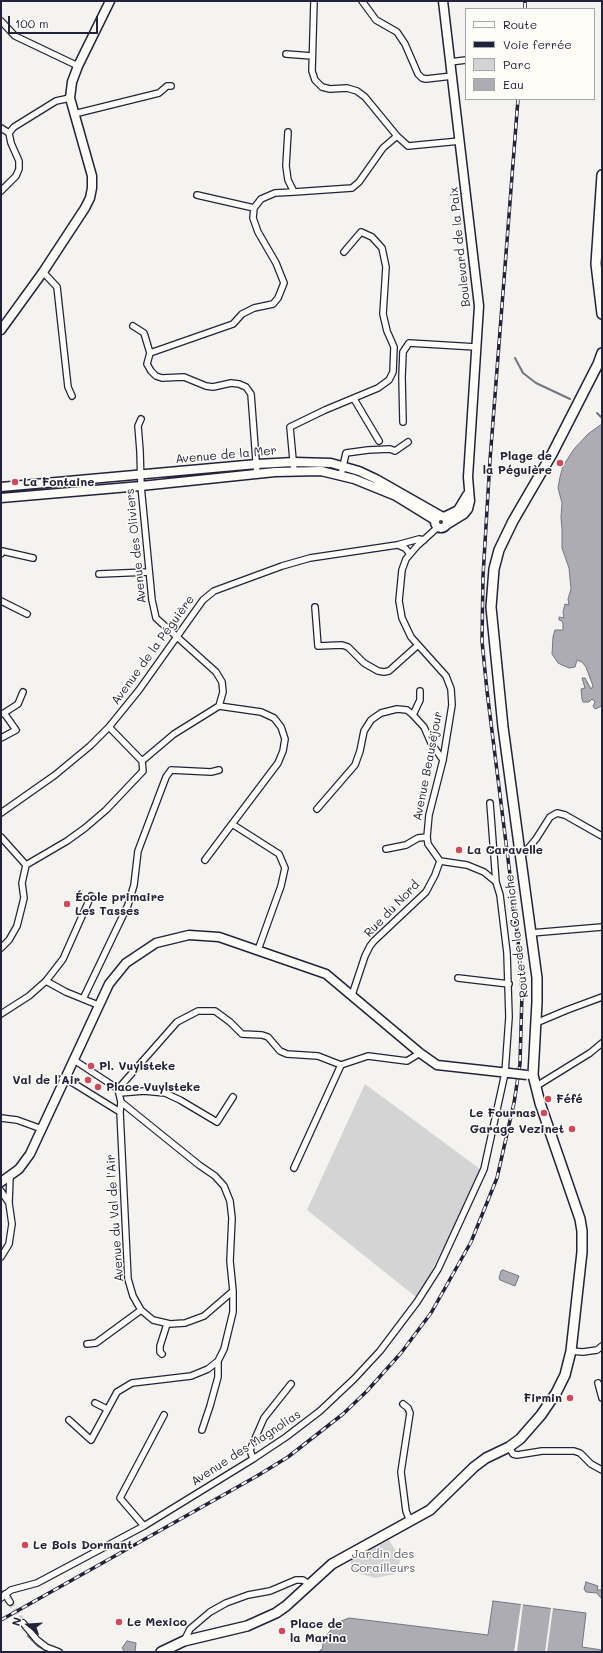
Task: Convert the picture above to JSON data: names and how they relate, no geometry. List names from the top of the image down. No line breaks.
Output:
{"streets":{"main road":["Route de la Corniche"],"street":["Boulevard de la Paix","Avenue de la Mer","Avenue des Oliviers","Avenue de la Péguière","Avenue Beauséjour","Rue du Nord","Avenue du Val de l'Air","Avenue des Magnolias"]},"crossings":[["Boulevard de la Paix","Avenue de la Mer"],["Avenue de la Mer","Avenue des Oliviers"],["Avenue des Oliviers","Avenue de la Péguière"],["Avenue de la Péguière","Avenue Beauséjour"],["Avenue Beauséjour","Rue du Nord"]],"parks":["Jardin des Corailleurs"],"places":["Plage de la Péguière","La Fontaine","La Caravelle","École primaire Les Tasses","Pl. Vuylsteke","Val de l’Air","Place Vuylsteke","Féfé","Le Fournas","Garage Vezinet","Firmin","Le Bois Dormant","Le Mexico","Place de la Marina"],"legend":["Route","Voie ferrée","Parc","Eau"],"scale_bar":"100 m","north":"left"}
